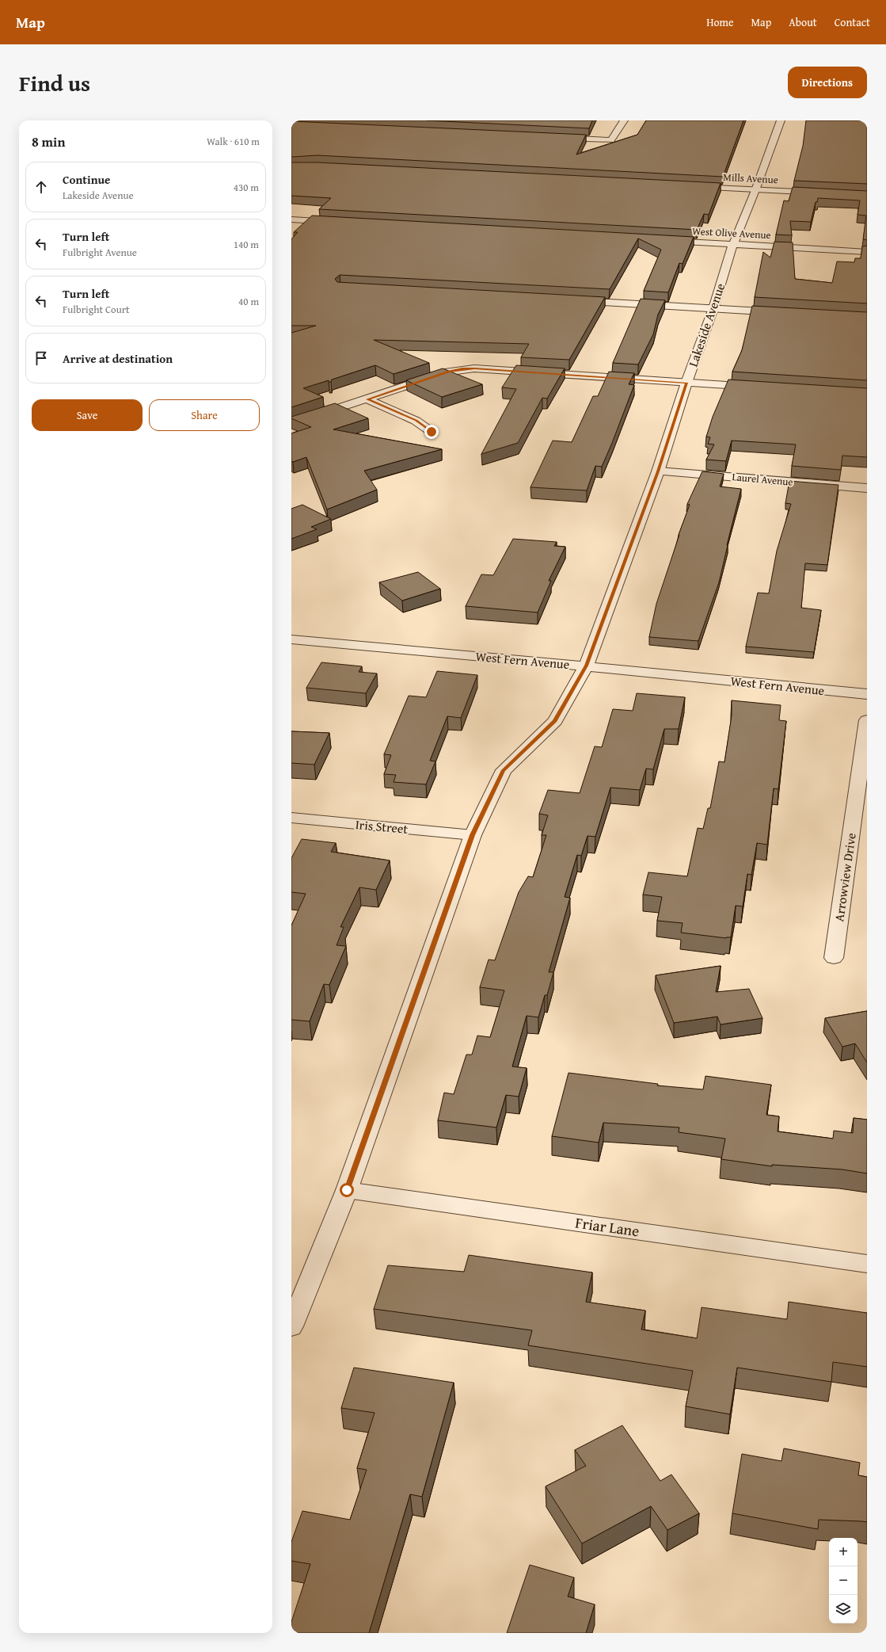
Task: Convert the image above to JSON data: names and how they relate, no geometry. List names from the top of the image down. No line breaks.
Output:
{"streets":{"street":["Mills Avenue","West Olive Avenue","Lakeside Avenue","Laurel Avenue","West Fern Avenue","Iris Street","Arrowview Drive","Friar Lane"]},"crossings":[["Mills Avenue","Lakeside Avenue"],["West Olive Avenue","Lakeside Avenue"],["Lakeside Avenue","Laurel Avenue"],["Lakeside Avenue","West Fern Avenue"],["Lakeside Avenue","Iris Street"],["Lakeside Avenue","Friar Lane"]],"page":{"header":"Map","nav":["Home","Map","About","Contact"],"title":"Find us","buttons":["Directions",["Save","Share"]],"heading":["8 min","Walk · 610 m"],"list":[["Continue","Lakeside Avenue","430 m"],["Turn left","Fulbright Avenue","140 m"],["Turn left","Fulbright Court","40 m"],"Arrive at destination"],"map_buttons":["+","−"]}}
